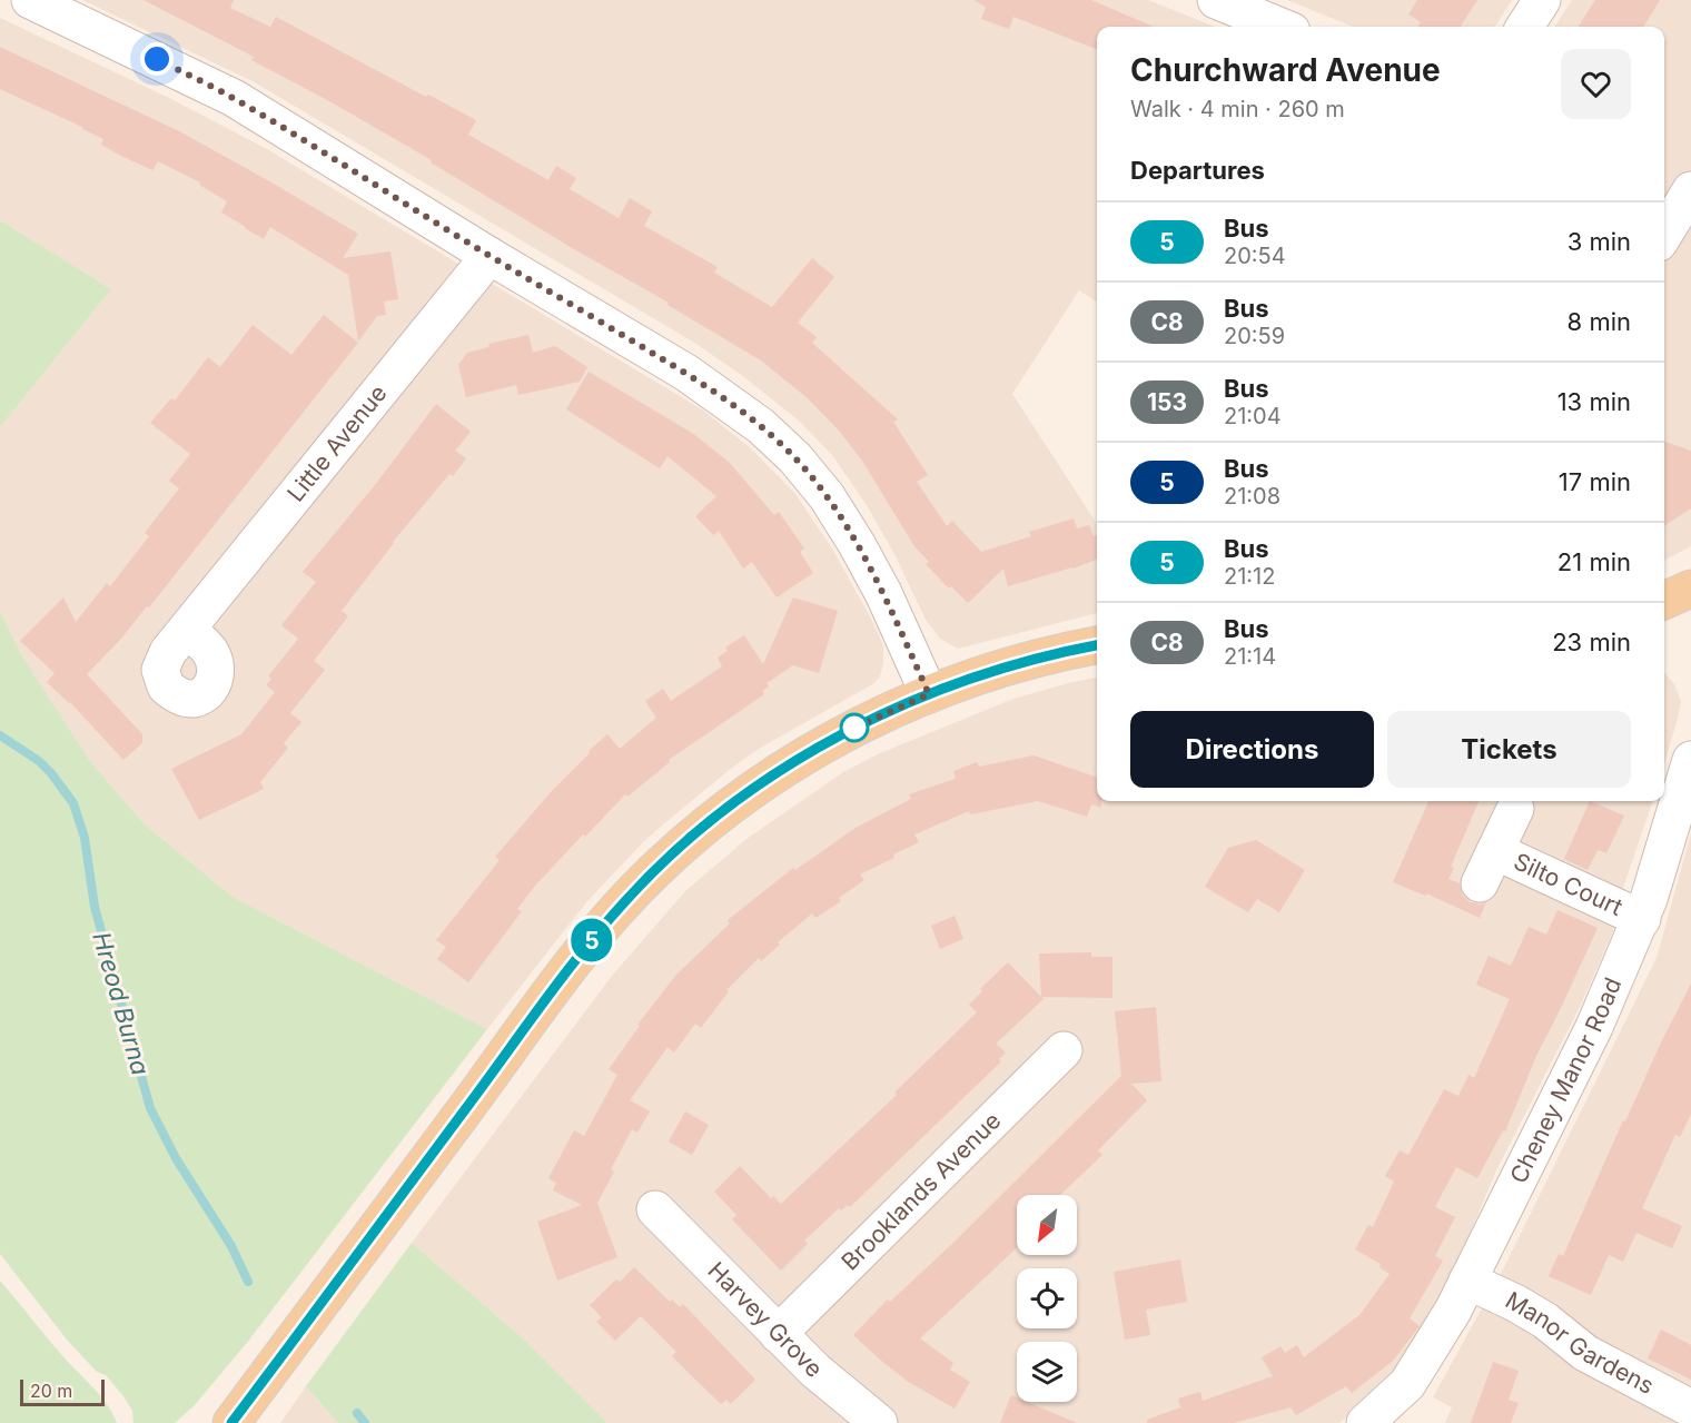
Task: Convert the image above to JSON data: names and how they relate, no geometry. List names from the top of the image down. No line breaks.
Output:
{"streets":{"street":["Little Avenue","Silto Court","Cheney Manor Road","Brooklands Avenue","Harvey Grove","Manor Gardens"]},"crossings":[["Silto Court","Cheney Manor Road"],["Cheney Manor Road","Manor Gardens"],["Brooklands Avenue","Harvey Grove"]],"water":["Hreod Burna"],"lines":["bus line 5"],"scale_bar":"20 m","north":"bottom left","page":{"on_map":"5","heading":[["Churchward Avenue","Walk · 4 min · 260 m"],"Departures"],"list":[{"mark":"5","name":"Bus","note":"20:54","value":"3 min"},{"mark":"C8","name":"Bus","note":"20:59","value":"8 min"},{"mark":"153","name":"Bus","note":"21:04","value":"13 min"},{"mark":"5","name":"Bus","note":"21:08","value":"17 min"},{"mark":"5","name":"Bus","note":"21:12","value":"21 min"},{"mark":"C8","name":"Bus","note":"21:14","value":"23 min"}],"buttons":["Directions","Tickets"],"scale":"20 m"}}
